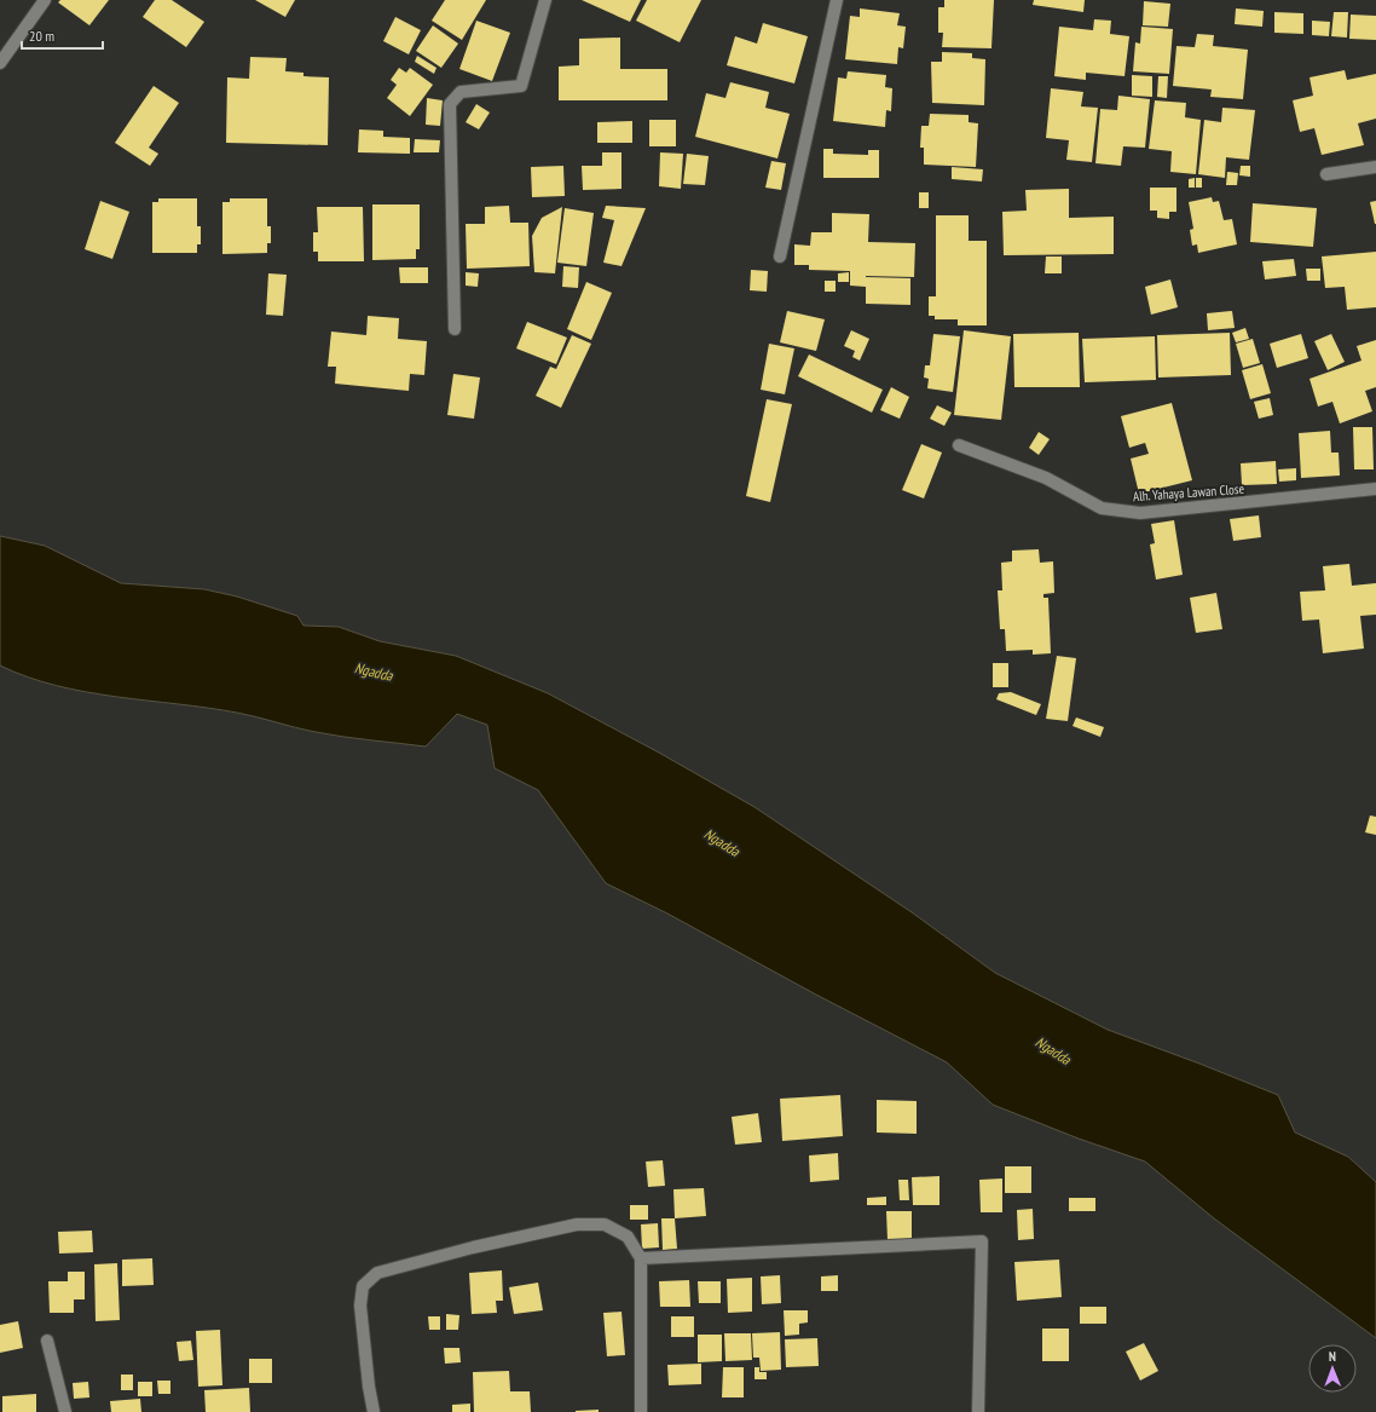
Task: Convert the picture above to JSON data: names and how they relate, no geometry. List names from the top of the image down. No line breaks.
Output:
{"streets":{"street":["Alh. Yahaya Lawan Close"]},"water":["Ngadda"],"scale_bar":"20 m","north":"top"}
